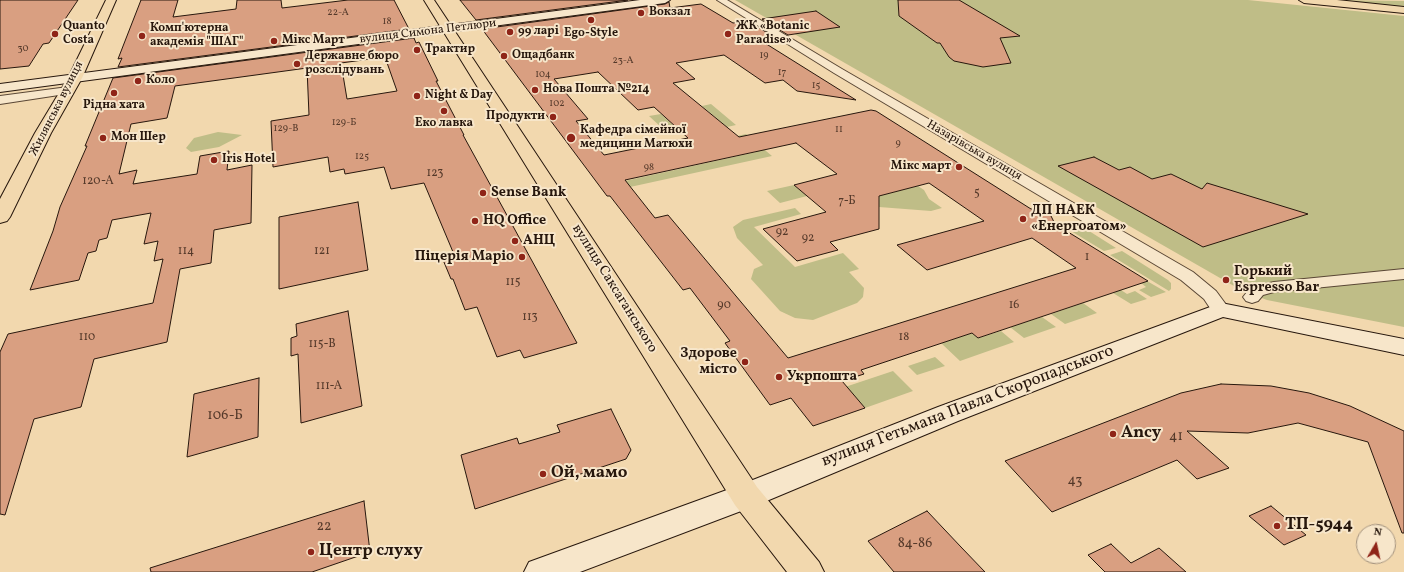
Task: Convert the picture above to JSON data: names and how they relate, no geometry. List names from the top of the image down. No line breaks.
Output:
{"streets":{"main road":["вулиця Симона Петлюри","Жилянська вулиця","вулиця Саксаганського","вулиця Гетьмана Павла Скоропадського"],"street":["Назарівська вулиця"]},"crossings":[["вулиця Симона Петлюри","Жилянська вулиця"],["вулиця Симона Петлюри","вулиця Саксаганського"],["Назарівська вулиця","вулиця Гетьмана Павла Скоропадського"],["вулиця Саксаганського","вулиця Гетьмана Павла Скоропадського"]],"places":["Вокзал","Ego-Style","99 ларі","Quanto Costa","ЖК «Botanic Paradise»","Комп'ютерна академія \"ШАГ\"","Мікс Март","Трактир","Ощадбанк","Державне бюро розслідувань","Коло","Нова Пошта №214","Рідна хата","Night & Day","Еко лавка","Продукти","Мон Шер","Кафедра сімейної медицини Матюхи","Iris Hotel","Мікс март","Sense Bank","ДП НАЕК «Енергоатом»","HQ Office","АНЦ","Піцерія Маріо","Горький Espresso Bar","Здорове місто","Укрпошта","Ancy","Ой, мамо","ТП-5944","Центр слуху"],"house_numbers":["22-А","18","30","19","23-А","17","104","15","102","129-Б","129-В","11","9","125","98","123","120-А","5","7-Б","92","92","114","121","1","115","90","16","113","110","18","115-В","111-А","106-Б","41","43","22","84-86"],"north":"top"}
